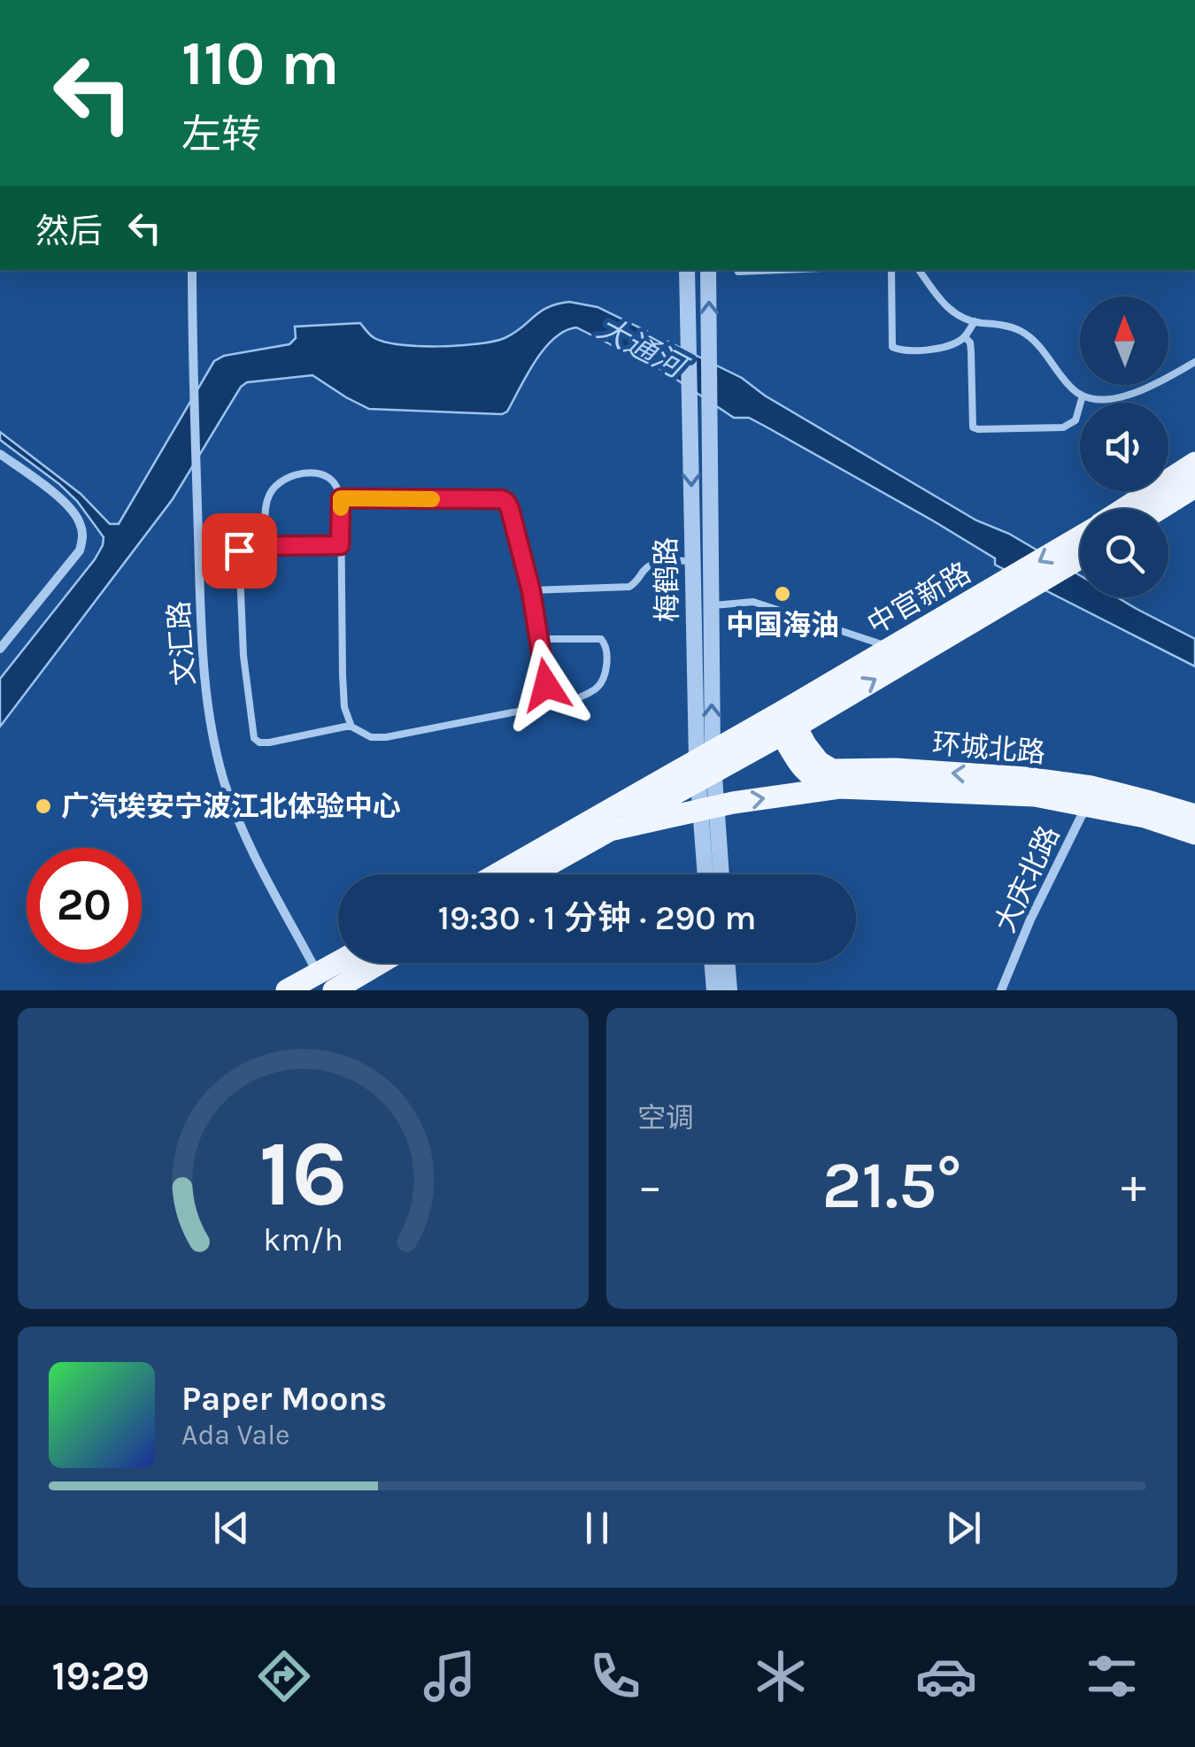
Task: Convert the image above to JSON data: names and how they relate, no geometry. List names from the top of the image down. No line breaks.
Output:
{"streets":{"main road":["中官新路","环城北路"],"street":["梅鹤路","文汇路","大庆北路"]},"crossings":[["梅鹤路","环城北路"],["中官新路","环城北路"],["环城北路","大庆北路"]],"water":["大通河"],"places":["中国海油","广汽埃安宁波江北体验中心"],"north":"top","page":{"turn":["110 m","左转"],"then":"然后","limit":"20","trip":"19:30 · 1 分钟 · 290 m","tile":"空调","heat":["−","21.5°","+"],"song":["Paper Moons","Ada Vale"],"tabs":"19:29","gauge":["16","km/h"]}}
